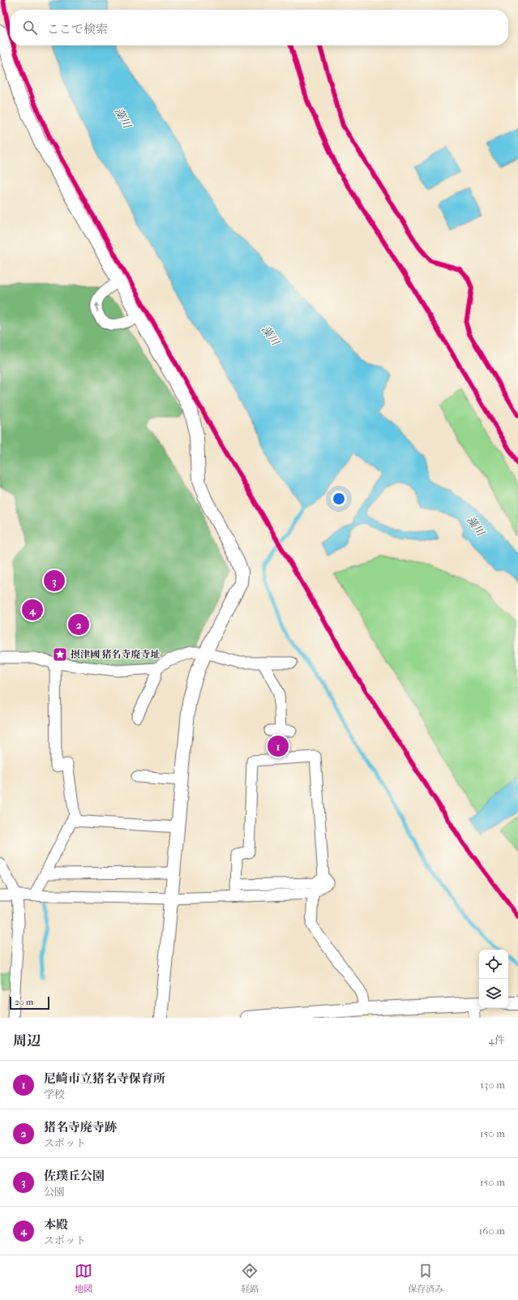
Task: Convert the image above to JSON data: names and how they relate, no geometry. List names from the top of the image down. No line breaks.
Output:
{"water":["藻川"],"places":{"place":["摂津國 猪名寺廃寺址"]},"scale_bar":"20 m","page":{"search":"ここで検索","pins":["3","4","2","1"],"scale":"20 m","heading":["周辺","4件"],"list":[{"mark":"1","name":"尼崎市立猪名寺保育所","note":"学校","value":"130 m"},{"mark":"2","name":"猪名寺廃寺跡","note":"スポット","value":"150 m"},{"mark":"3","name":"佐璞丘公園","note":"公園","value":"150 m"},{"mark":"4","name":"本殿","note":"スポット","value":"160 m"}],"nav":["地図","経路","保存済み"]}}
